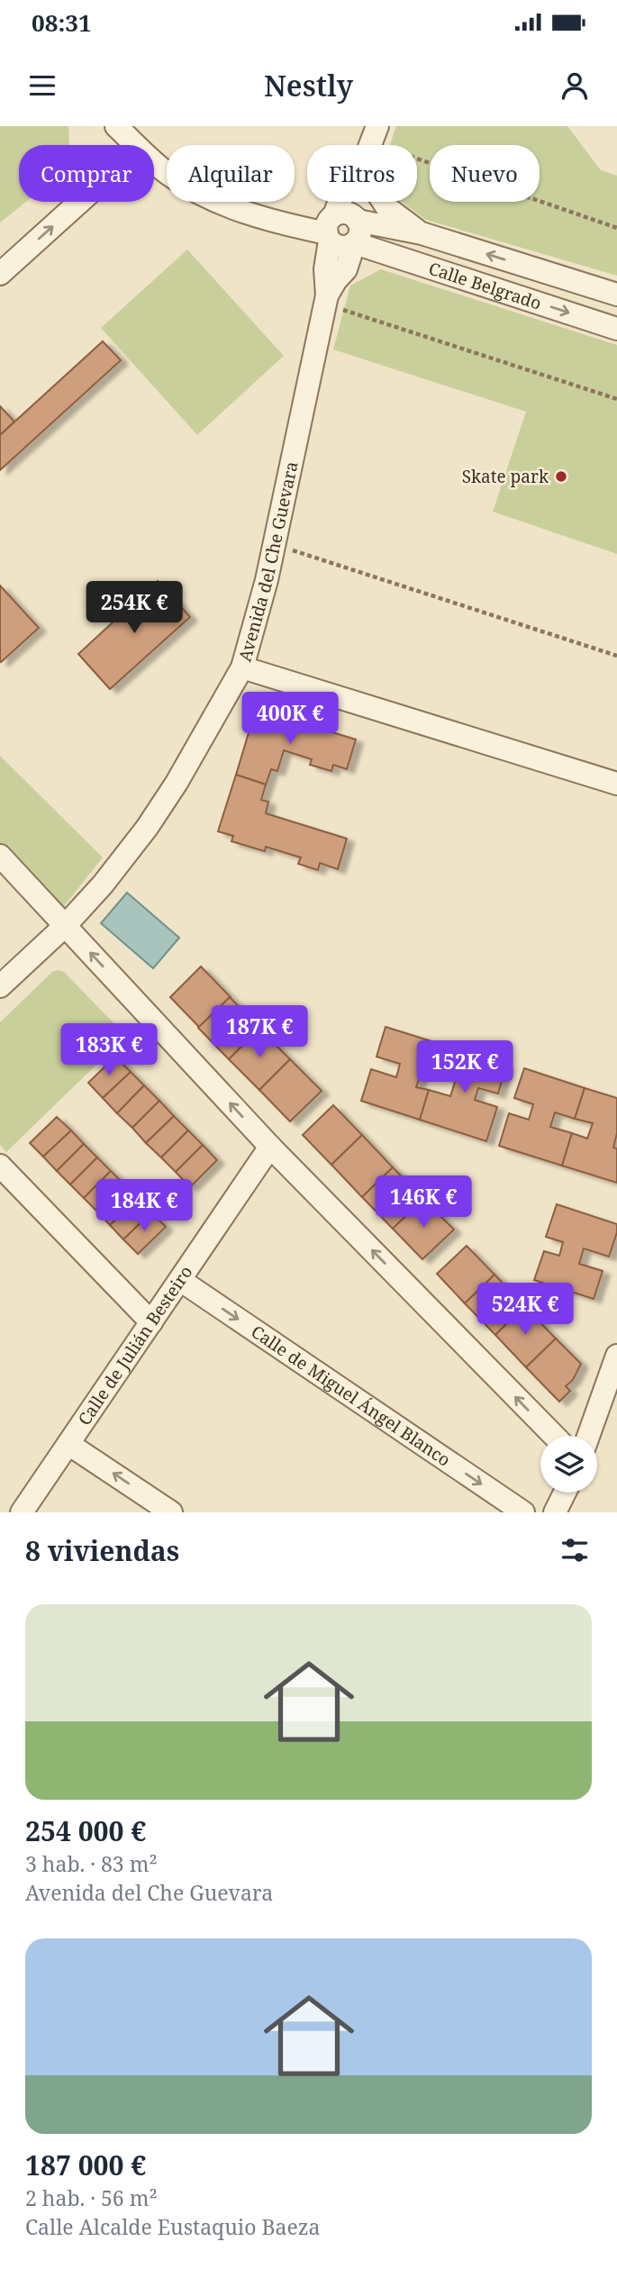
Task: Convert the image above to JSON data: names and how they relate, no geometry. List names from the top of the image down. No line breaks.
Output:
{"streets":{"street":["Calle Belgrado","Avenida del Che Guevara","Calle de Julián Besteiro","Calle de Miguel Ángel Blanco"]},"crossings":[["Calle de Julián Besteiro","Calle de Miguel Ángel Blanco"]],"places":["Skate park"],"page":{"status":"08:31","header":"Nestly","chip":["Comprar","Alquilar","Filtros","Nuevo"],"price":["254K €","400K €","187K €","183K €","152K €","146K €","184K €","524K €"],"heading":"8 viviendas","list":[{"name":"254 000 €","note":"3 hab. · 83 m² · Avenida del Che Guevara"},{"name":"187 000 €","note":"2 hab. · 56 m² · Calle Alcalde Eustaquio Baeza"}]}}
